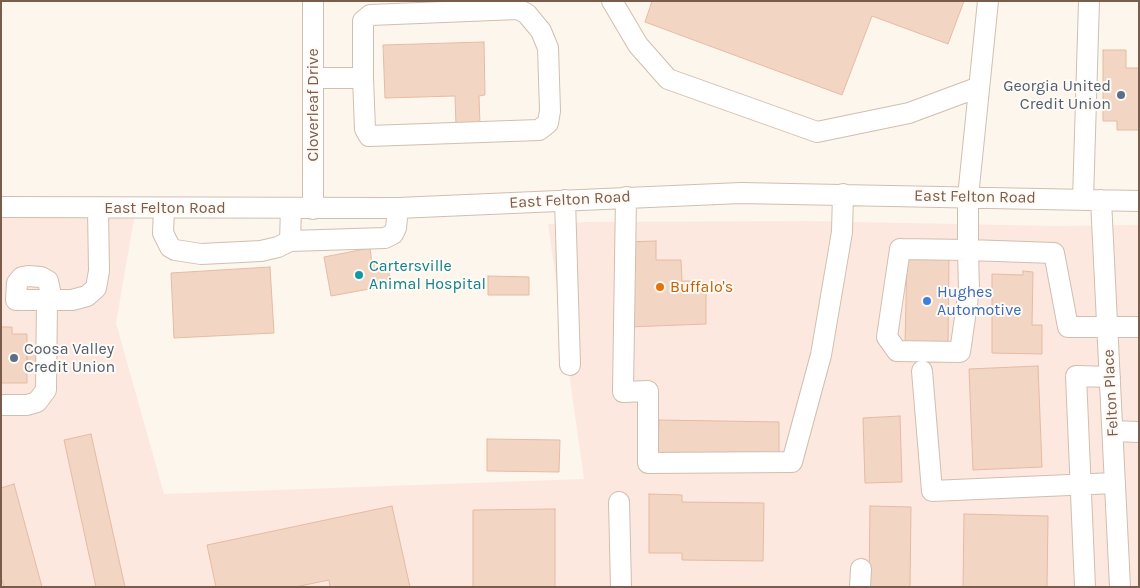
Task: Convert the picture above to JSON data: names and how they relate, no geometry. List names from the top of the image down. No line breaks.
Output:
{"streets":{"street":["Cloverleaf Drive","East Felton Road","Felton Place"]},"crossings":[["Cloverleaf Drive","East Felton Road"],["East Felton Road","Felton Place"]],"places":["Georgia United Credit Union","Cartersville Animal Hospital","Buffalo's","Hughes Automotive","Coosa Valley Credit Union"]}
